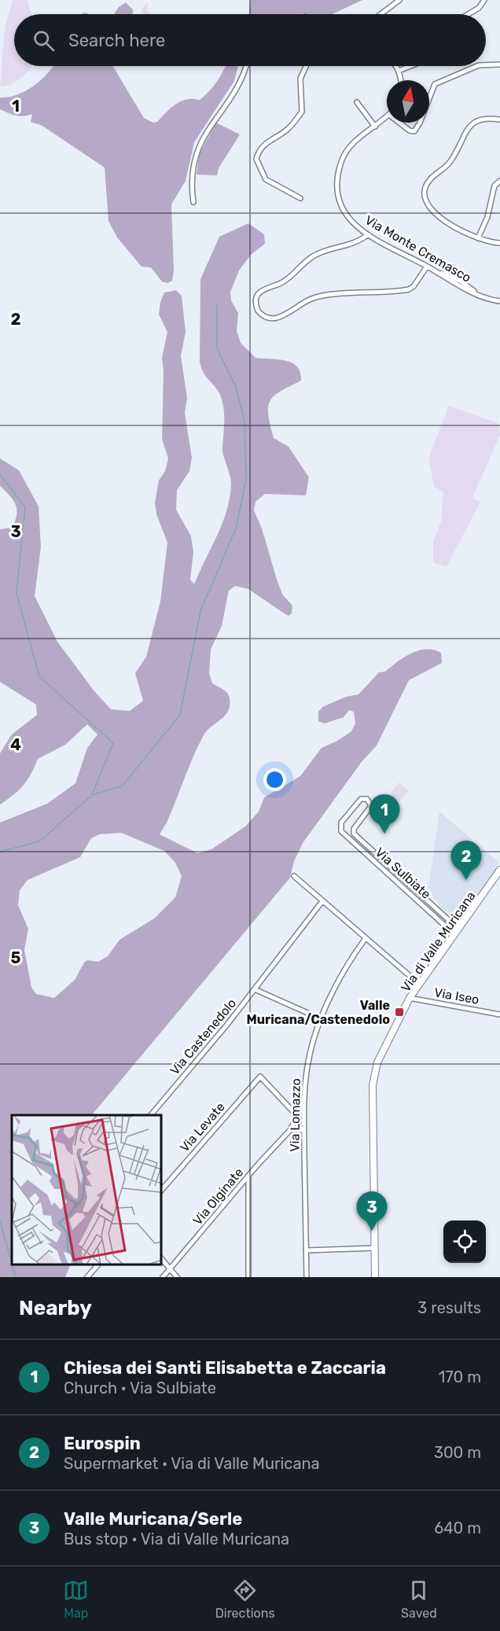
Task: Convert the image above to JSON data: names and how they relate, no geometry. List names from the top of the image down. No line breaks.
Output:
{"streets":{"street":["Via Monte Cremasco","Via Sulbiate","Via di Valle Muricana","Via Iseo","Via Castenedolo","Via Lomazzo","Via Levate","Via Olginate"]},"crossings":[["Via Sulbiate","Via di Valle Muricana"],["Via di Valle Muricana","Via Iseo"],["Via Lomazzo","Via Olginate"],["Via Levate","Via Olginate"]],"places":{"transit":["Valle Muricana/Castenedolo"]},"north":"top","page":{"search":"Search here","pins":["1","2","3"],"heading":["Nearby","3 results"],"list":[{"mark":"1","name":"Chiesa dei Santi Elisabetta e Zaccaria","note":"Church · Via Sulbiate","value":"170 m"},{"mark":"2","name":"Eurospin","note":"Supermarket · Via di Valle Muricana","value":"300 m"},{"mark":"3","name":"Valle Muricana/Serle","note":"Bus stop · Via di Valle Muricana","value":"640 m"}],"nav":["Map","Directions","Saved"]},"grid":{"rows":["1","2","3","4","5"]}}
